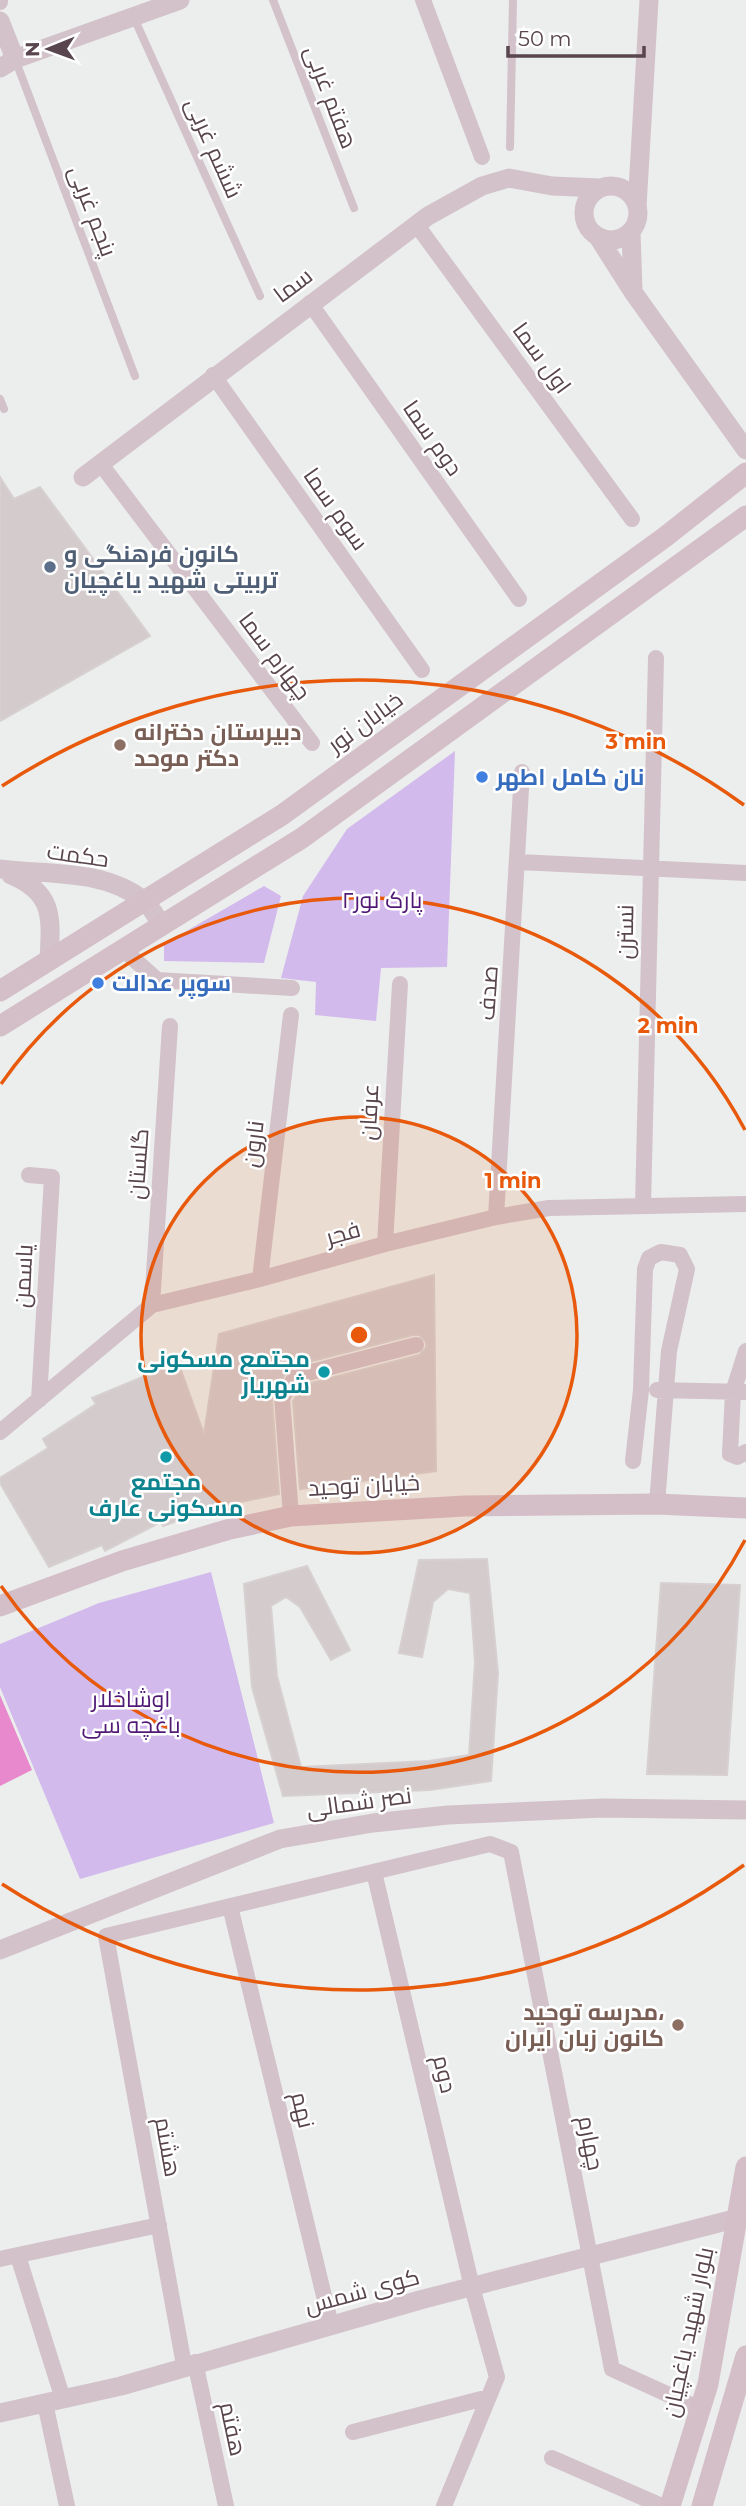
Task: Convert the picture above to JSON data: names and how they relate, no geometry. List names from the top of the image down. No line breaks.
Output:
{"streets":{"main road":["خیابان نور","خیابان توحید","بلوار شهید یاغچیان"],"street":["سما","اول سما","دوم سما","سوم سما","چهارم سما","حکمت","نسترن","صدف","عرفان","نارون","گلستان","فجر","یاسمن","نصر شمالی","دوم","نهم","چهارم","هشتم","کوی شمس","هفتم"],"lane":["هفتم غربی","ششم غربی","پنجم غربی"]},"crossings":[["سما","اول سما"],["سما","دوم سما"],["سما","سوم سما"],["سما","چهارم سما"],["خیابان نور","حکمت"],["نسترن","فجر"],["صدف","فجر"],["عرفان","فجر"],["نارون","فجر"],["گلستان","فجر"],["فجر","یاسمن"],["دوم","چهارم"],["دوم","کوی شمس"],["نهم","هشتم"],["نهم","کوی شمس"],["چهارم","کوی شمس"],["چهارم","بلوار شهید یاغچیان"],["هشتم","کوی شمس"],["هشتم","هفتم"],["کوی شمس","بلوار شهید یاغچیان"],["کوی شمس","هفتم"]],"parks":["پارک نور۲","اوشاخلار باغچه سی"],"places":["کانون فرهنگی و تربیتی شهید یاغچیان","دبیرستان دخترانه دکتر موحد","نان کامل اطهر","سوپر عدالت","مجتمع مسکونی شهریار","مجتمع مسکونی عارف","مدرسه توحید، کانون زبان ایران"],"scale_bar":"50 m","north":"left","rings":["3 min","2 min","1 min"]}
